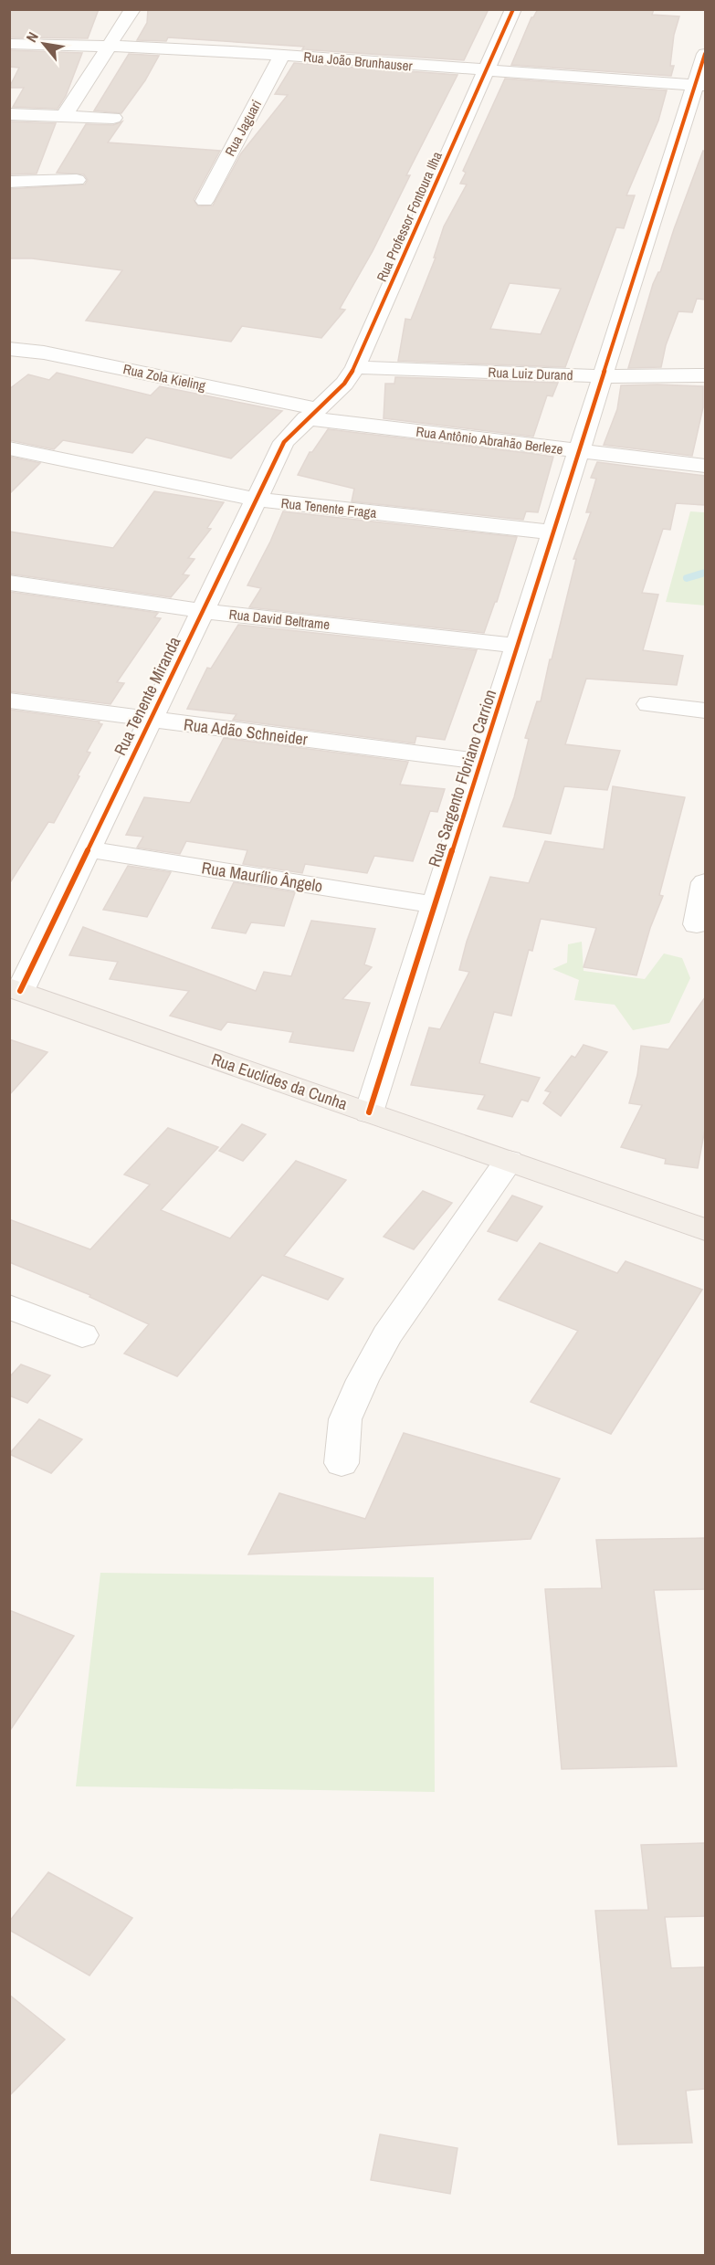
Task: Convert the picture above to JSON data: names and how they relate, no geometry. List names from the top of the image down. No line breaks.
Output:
{"streets":{"main road":["Rua Euclides da Cunha"],"street":["Rua João Brunhauser","Rua Jaguari","Rua Professor Fontoura Ilha","Rua Luiz Durand","Rua Zola Kieling","Rua Antônio Abrahão Berleze","Rua Tenente Fraga","Rua David Beltrame","Rua Tenente Miranda","Rua Adão Schneider","Rua Sargento Floriano Carrion","Rua Maurílio Ângelo"]},"crossings":[["Rua João Brunhauser","Rua Jaguari"],["Rua João Brunhauser","Rua Professor Fontoura Ilha"],["Rua João Brunhauser","Rua Sargento Floriano Carrion"],["Rua Professor Fontoura Ilha","Rua Luiz Durand"],["Rua Professor Fontoura Ilha","Rua Zola Kieling"],["Rua Professor Fontoura Ilha","Rua Antônio Abrahão Berleze"],["Rua Professor Fontoura Ilha","Rua Tenente Miranda"],["Rua Luiz Durand","Rua Sargento Floriano Carrion"],["Rua Zola Kieling","Rua Antônio Abrahão Berleze"],["Rua Zola Kieling","Rua Tenente Miranda"],["Rua Antônio Abrahão Berleze","Rua Tenente Miranda"],["Rua Antônio Abrahão Berleze","Rua Sargento Floriano Carrion"],["Rua Tenente Fraga","Rua Tenente Miranda"],["Rua Tenente Fraga","Rua Sargento Floriano Carrion"],["Rua David Beltrame","Rua Tenente Miranda"],["Rua David Beltrame","Rua Sargento Floriano Carrion"],["Rua Tenente Miranda","Rua Adão Schneider"],["Rua Tenente Miranda","Rua Maurílio Ângelo"],["Rua Tenente Miranda","Rua Euclides da Cunha"],["Rua Adão Schneider","Rua Sargento Floriano Carrion"],["Rua Sargento Floriano Carrion","Rua Maurílio Ângelo"],["Rua Sargento Floriano Carrion","Rua Euclides da Cunha"]],"north":"top left"}
